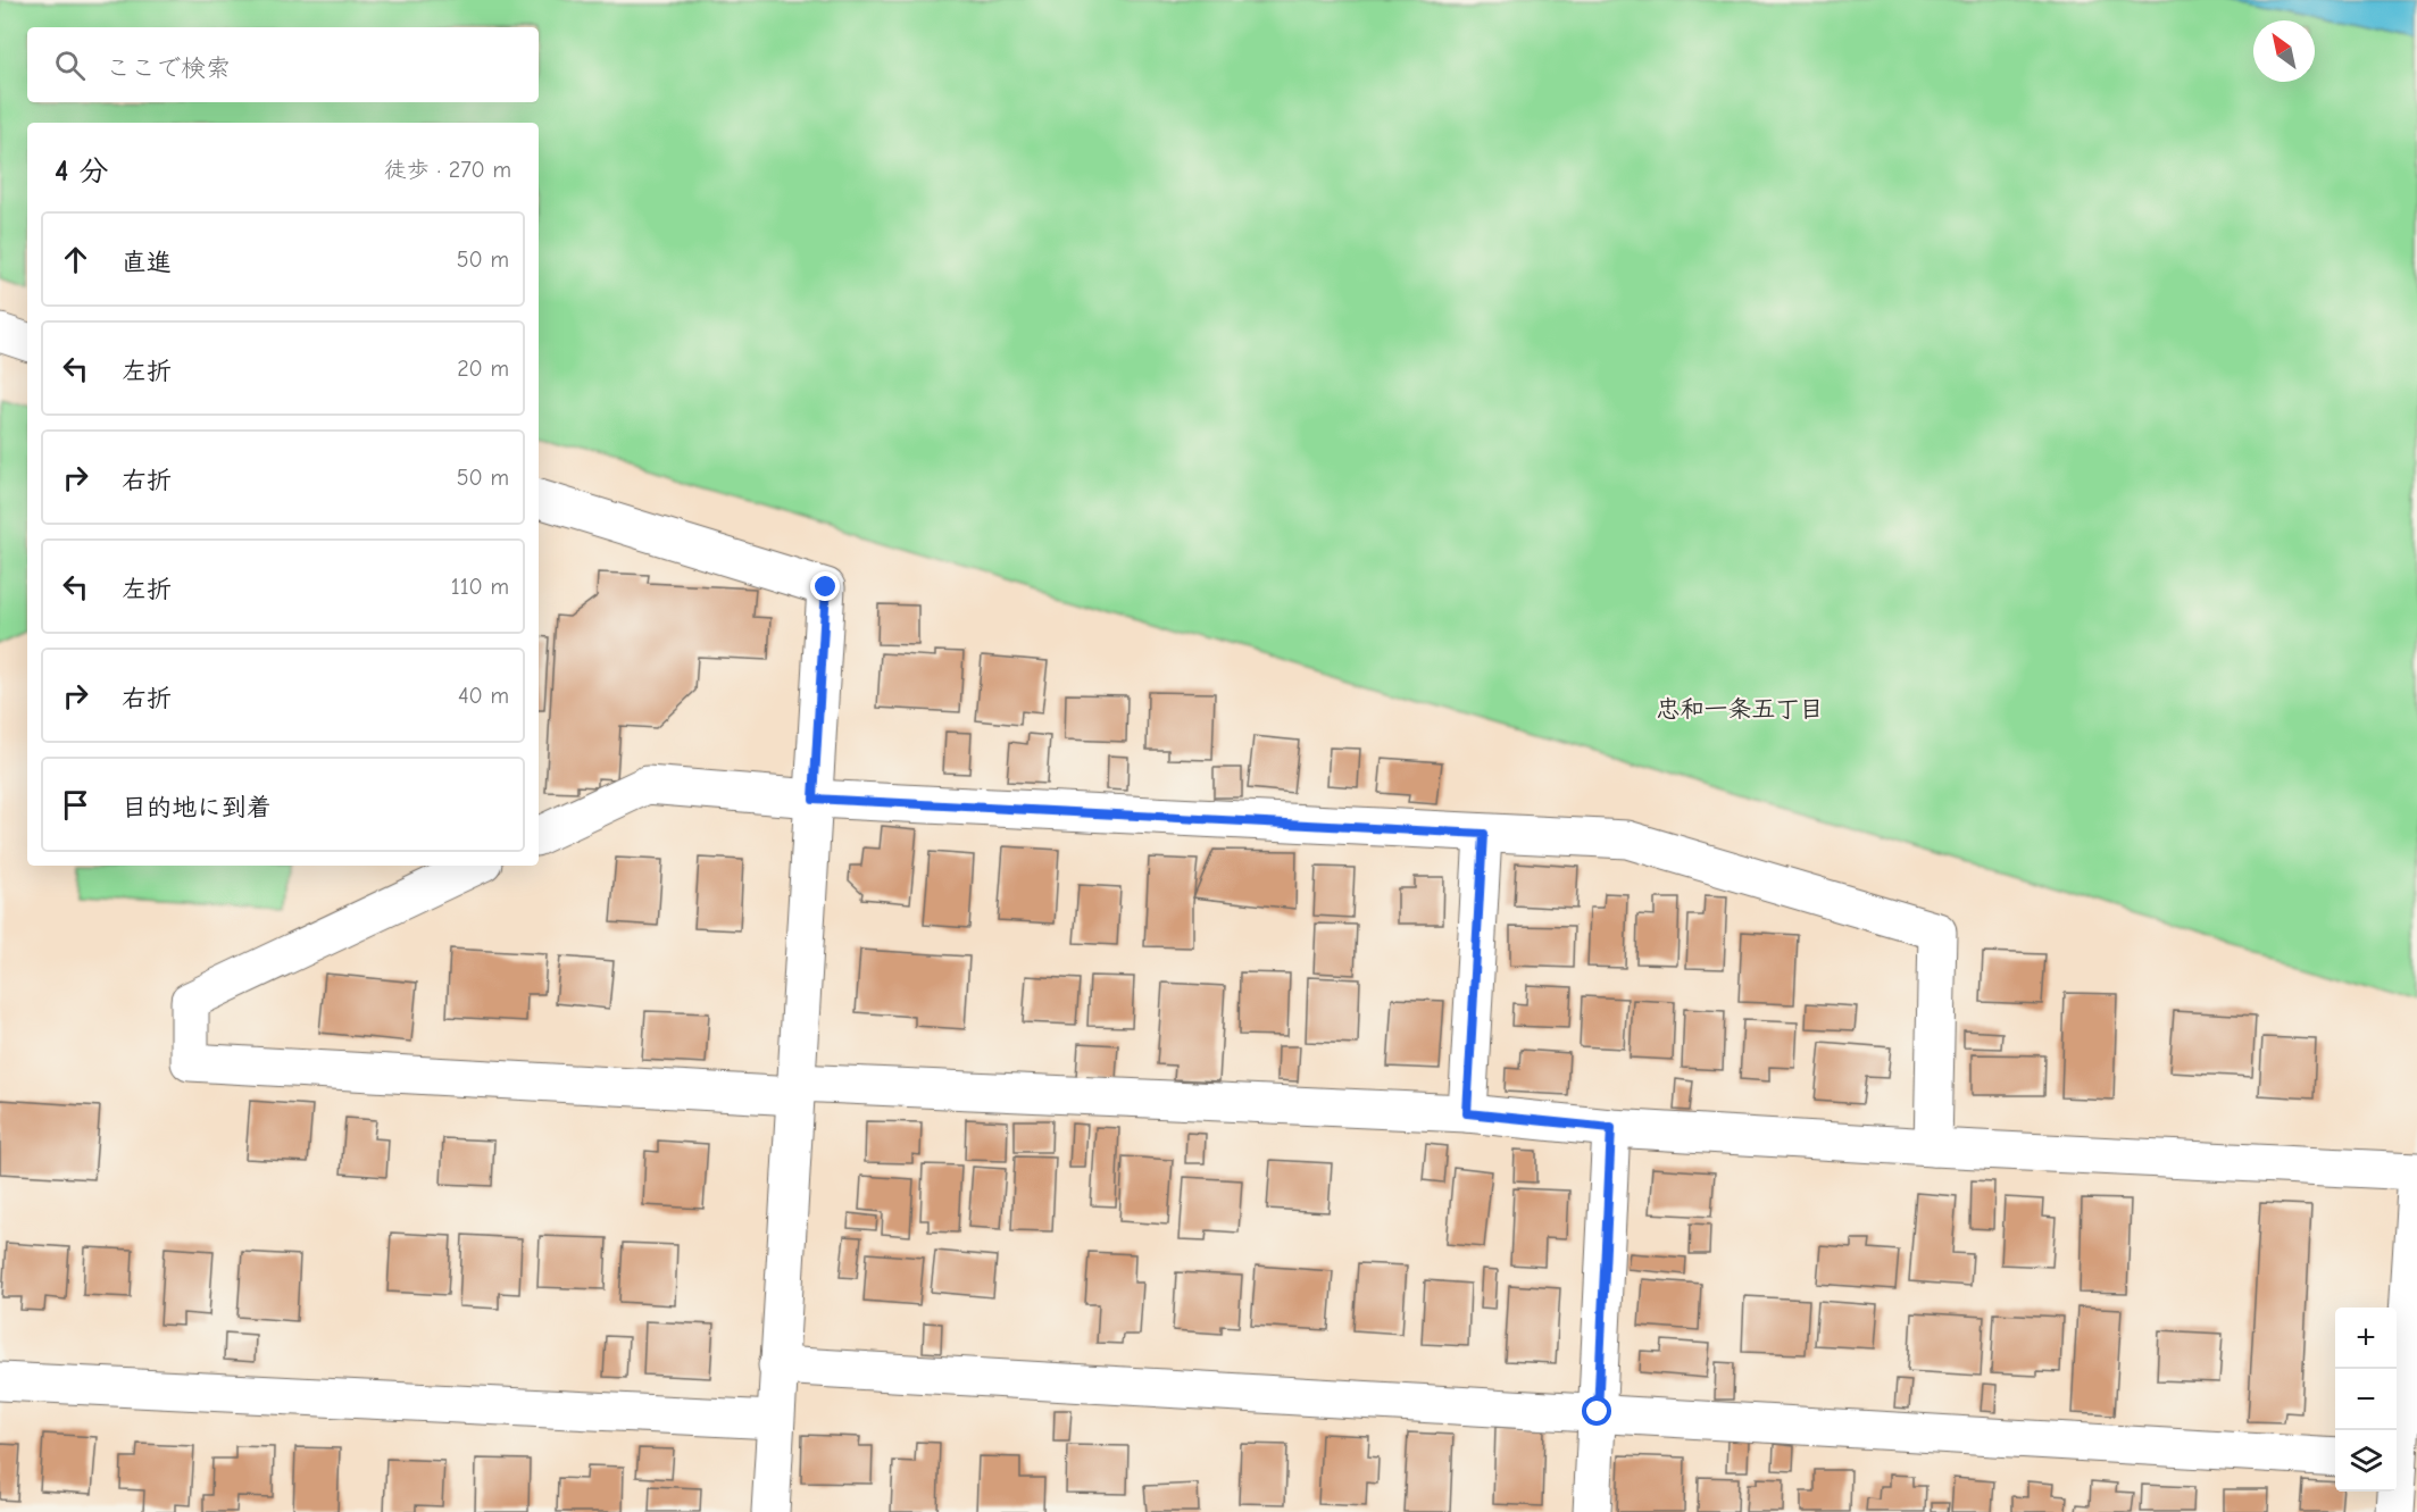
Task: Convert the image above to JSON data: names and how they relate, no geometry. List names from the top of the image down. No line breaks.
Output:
{"districts":["忠和一条五丁目"],"north":"top left","page":{"search":"ここで検索","heading":["4 分","徒歩 · 270 m"],"list":[["直進","50 m"],["左折","20 m"],["右折","50 m"],["左折","110 m"],["右折","40 m"],"目的地に到着"],"map_buttons":["+","−"]}}
